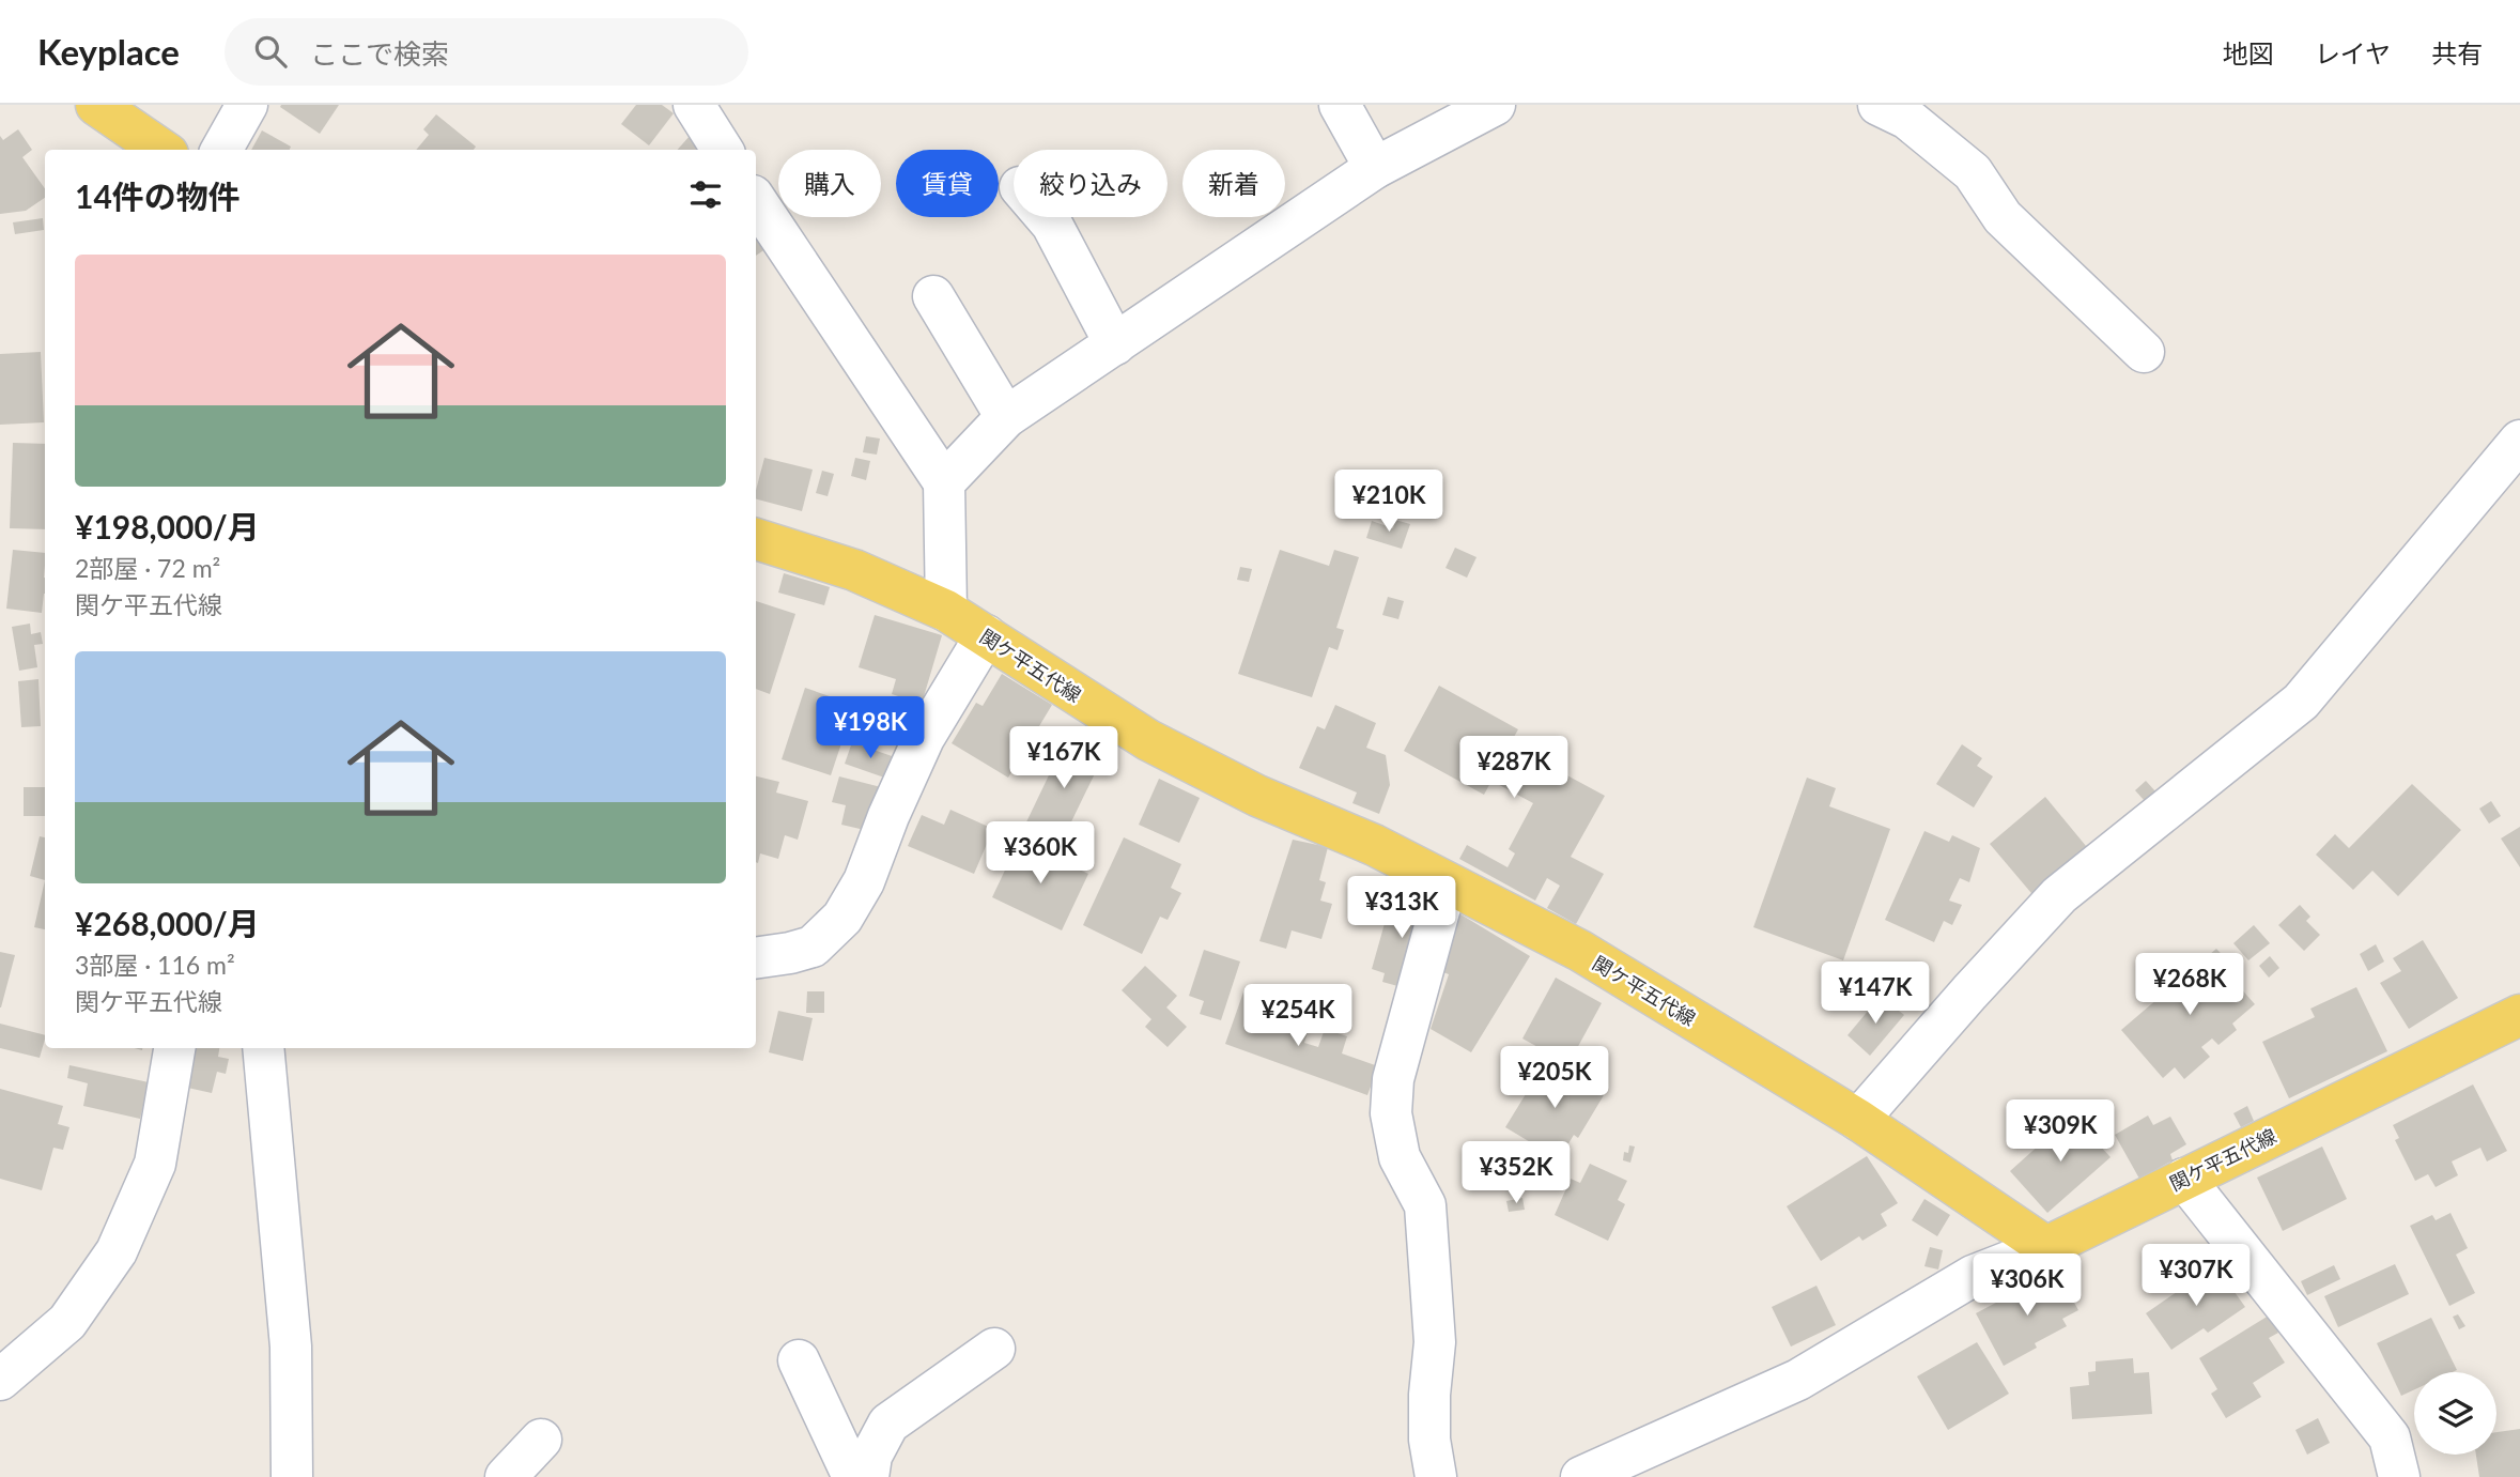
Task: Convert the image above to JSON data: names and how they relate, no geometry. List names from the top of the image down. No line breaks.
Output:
{"streets":{"main road":["関ケ平五代線"]},"page":{"header":"Keyplace","search":"ここで検索","nav":["地図","レイヤ","共有"],"chip":["購入","賃貸","絞り込み","新着"],"heading":"14件の物件","list":[{"name":"¥198,000/月","note":"2部屋 · 72 m² · 関ケ平五代線"},{"name":"¥268,000/月","note":"3部屋 · 116 m² · 関ケ平五代線"}],"price":["¥210K","¥198K","¥167K","¥287K","¥360K","¥313K","¥268K","¥147K","¥254K","¥205K","¥309K","¥352K","¥307K","¥306K"]}}
